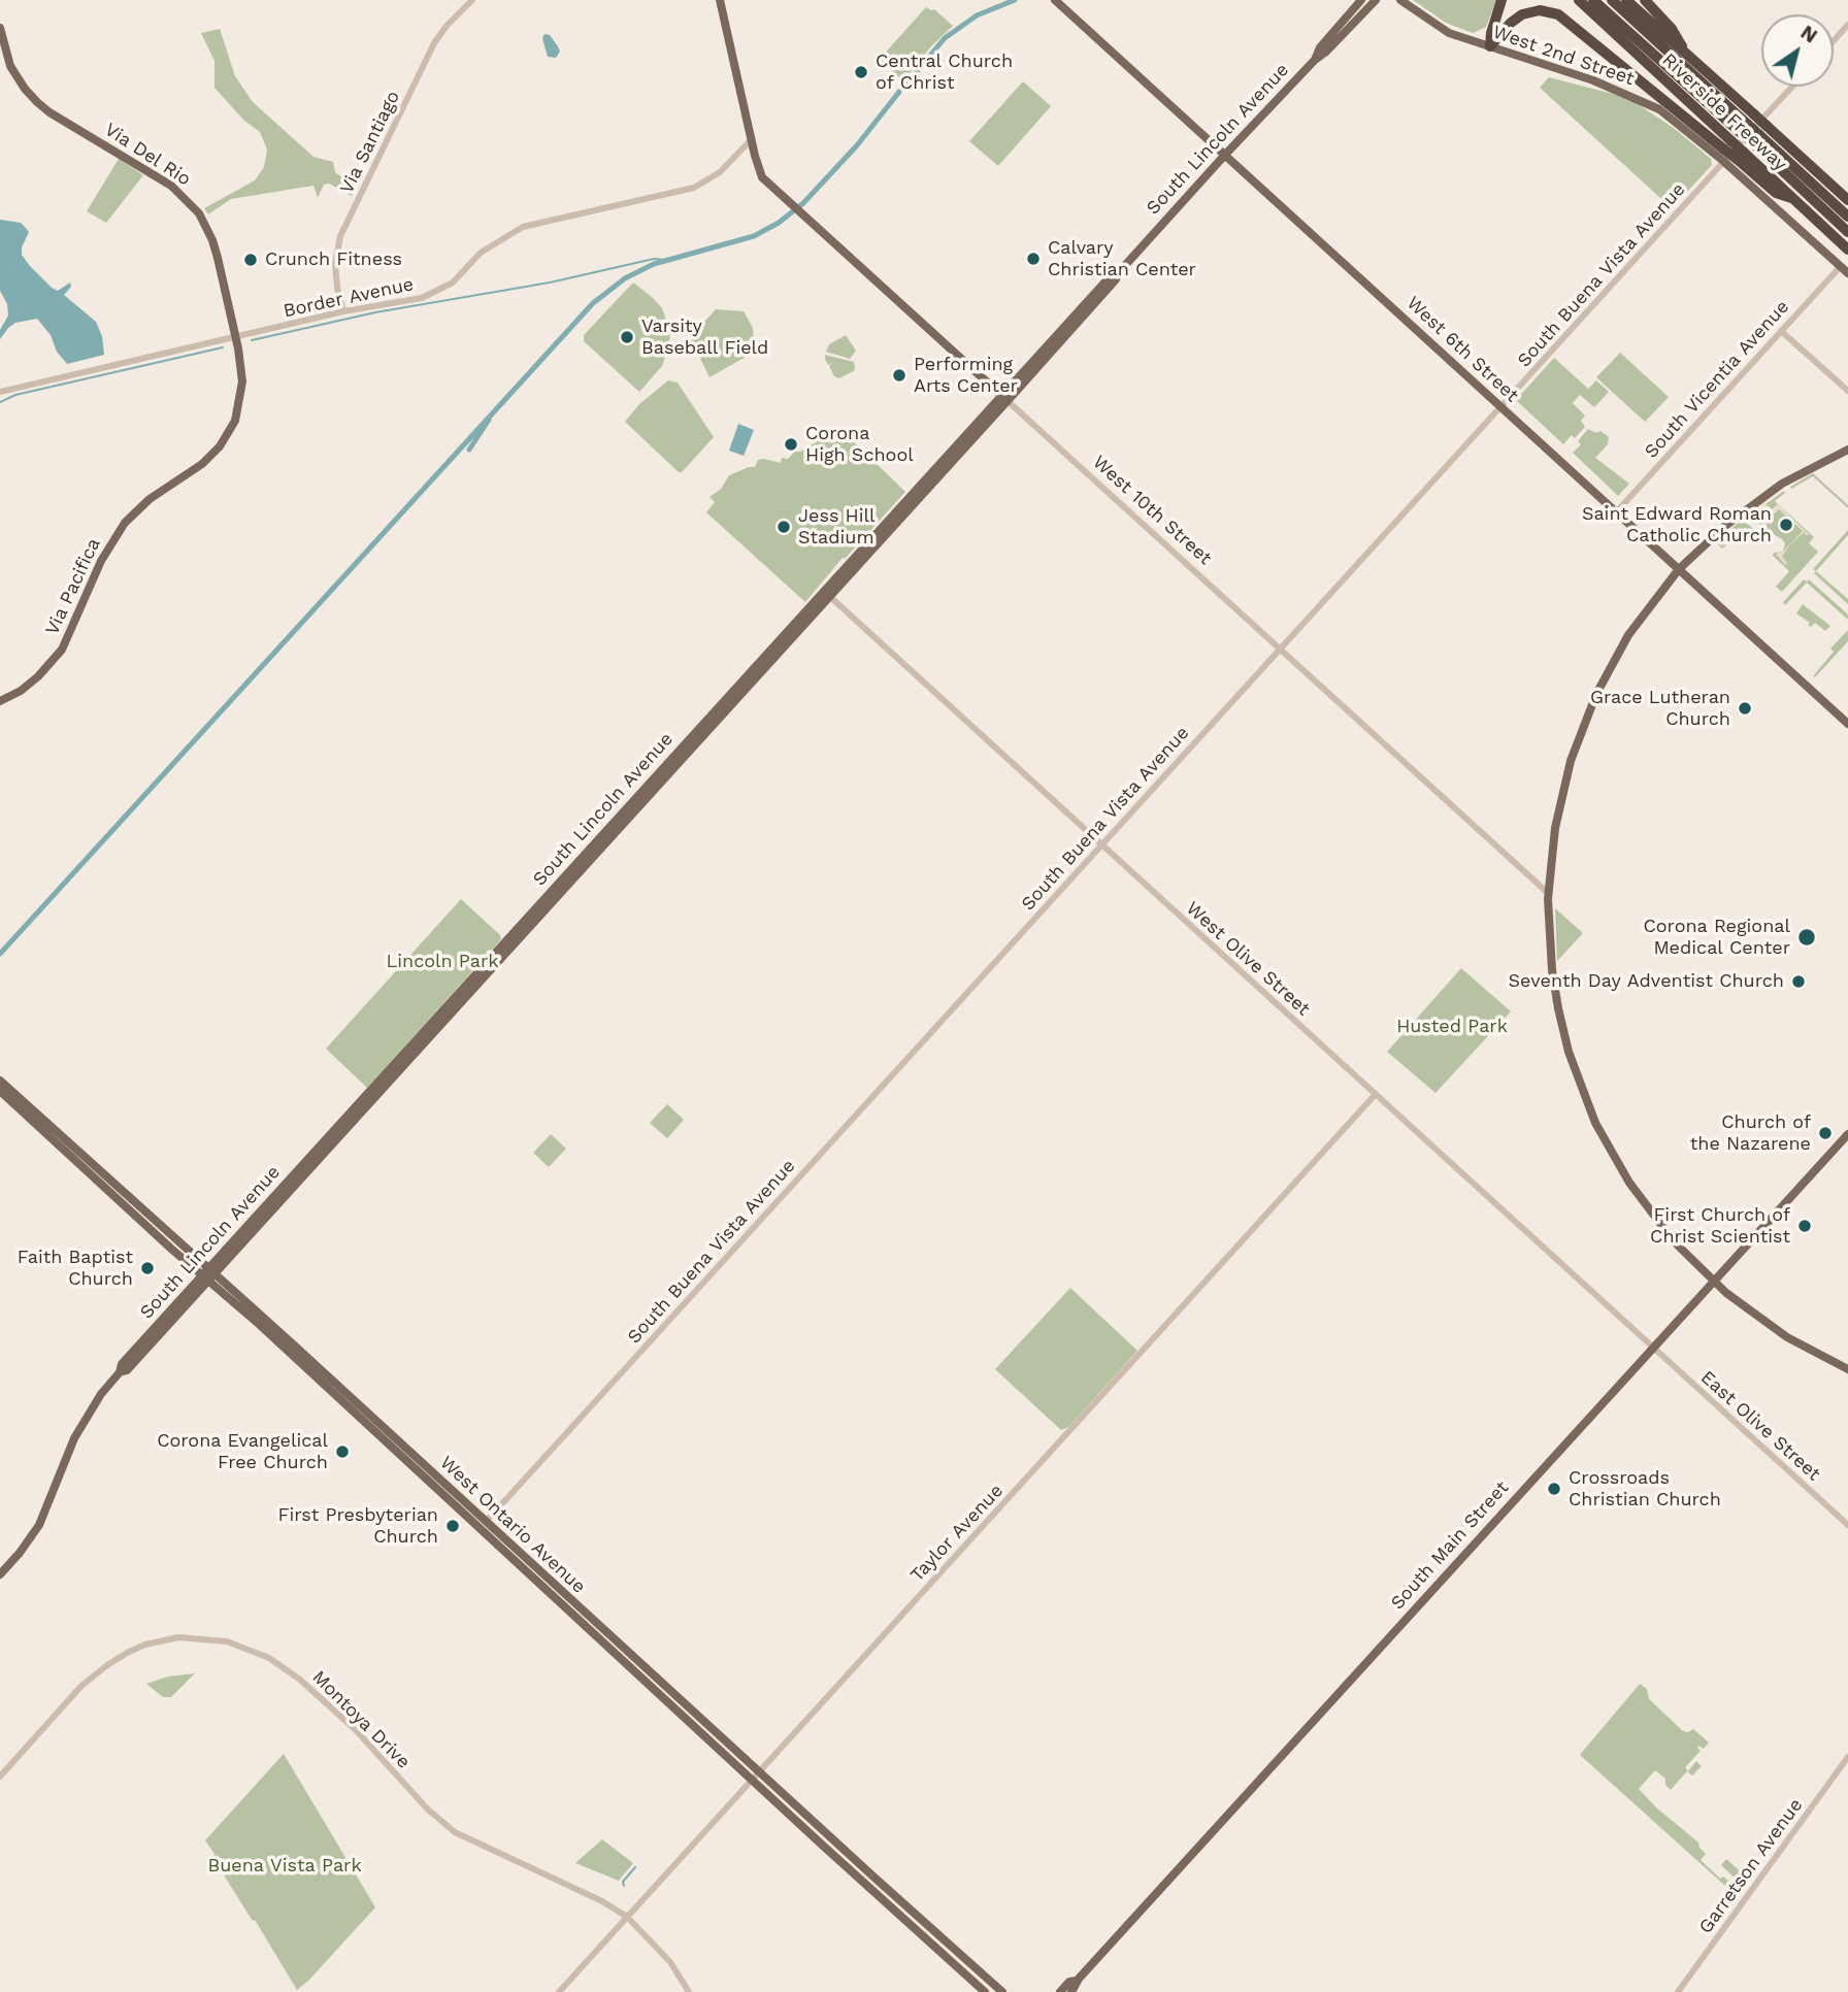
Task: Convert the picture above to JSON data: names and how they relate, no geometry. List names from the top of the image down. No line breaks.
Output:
{"streets":{"highway":["Riverside Freeway"],"main road":["West 2nd Street","South Lincoln Avenue","Via Del Rio","West 6th Street","West 10th Street","Via Pacifica","West Ontario Avenue","South Main Street"],"street":["Via Santiago","South Buena Vista Avenue","Border Avenue","South Vicentia Avenue","West Olive Street","East Olive Street","Taylor Avenue","Montoya Drive","Garretson Avenue"]},"crossings":[["West 2nd Street","South Buena Vista Avenue"],["West 2nd Street","South Vicentia Avenue"],["Riverside Freeway","South Buena Vista Avenue"],["South Lincoln Avenue","West 6th Street"],["South Lincoln Avenue","West 10th Street"],["South Lincoln Avenue","West Olive Street"],["South Lincoln Avenue","West Ontario Avenue"],["Via Santiago","Border Avenue"],["Via Del Rio","Border Avenue"],["Via Del Rio","Via Pacifica"],["South Buena Vista Avenue","West 6th Street"],["South Buena Vista Avenue","West 10th Street"],["South Buena Vista Avenue","West Olive Street"],["South Buena Vista Avenue","West Ontario Avenue"],["Border Avenue","West 10th Street"],["Border Avenue","Via Pacifica"],["West 6th Street","South Vicentia Avenue"],["West Olive Street","East Olive Street"],["West Olive Street","Taylor Avenue"],["West Olive Street","South Main Street"],["East Olive Street","South Main Street"],["West Ontario Avenue","Taylor Avenue"],["Taylor Avenue","Montoya Drive"]],"parks":["Lincoln Park","Husted Park","Buena Vista Park"],"places":["Central Church of Christ","Calvary Christian Center","Crunch Fitness","Varsity Baseball Field","Performing Arts Center","Corona High School","Saint Edward Roman Catholic Church","Jess Hill Stadium","Grace Lutheran Church","Corona Regional Medical Center","Seventh Day Adventist Church","Church of the Nazarene","First Church of Christ Scientist","Faith Baptist Church","Corona Evangelical Free Church","Crossroads Christian Church","First Presbyterian Church"],"north":"top right"}
